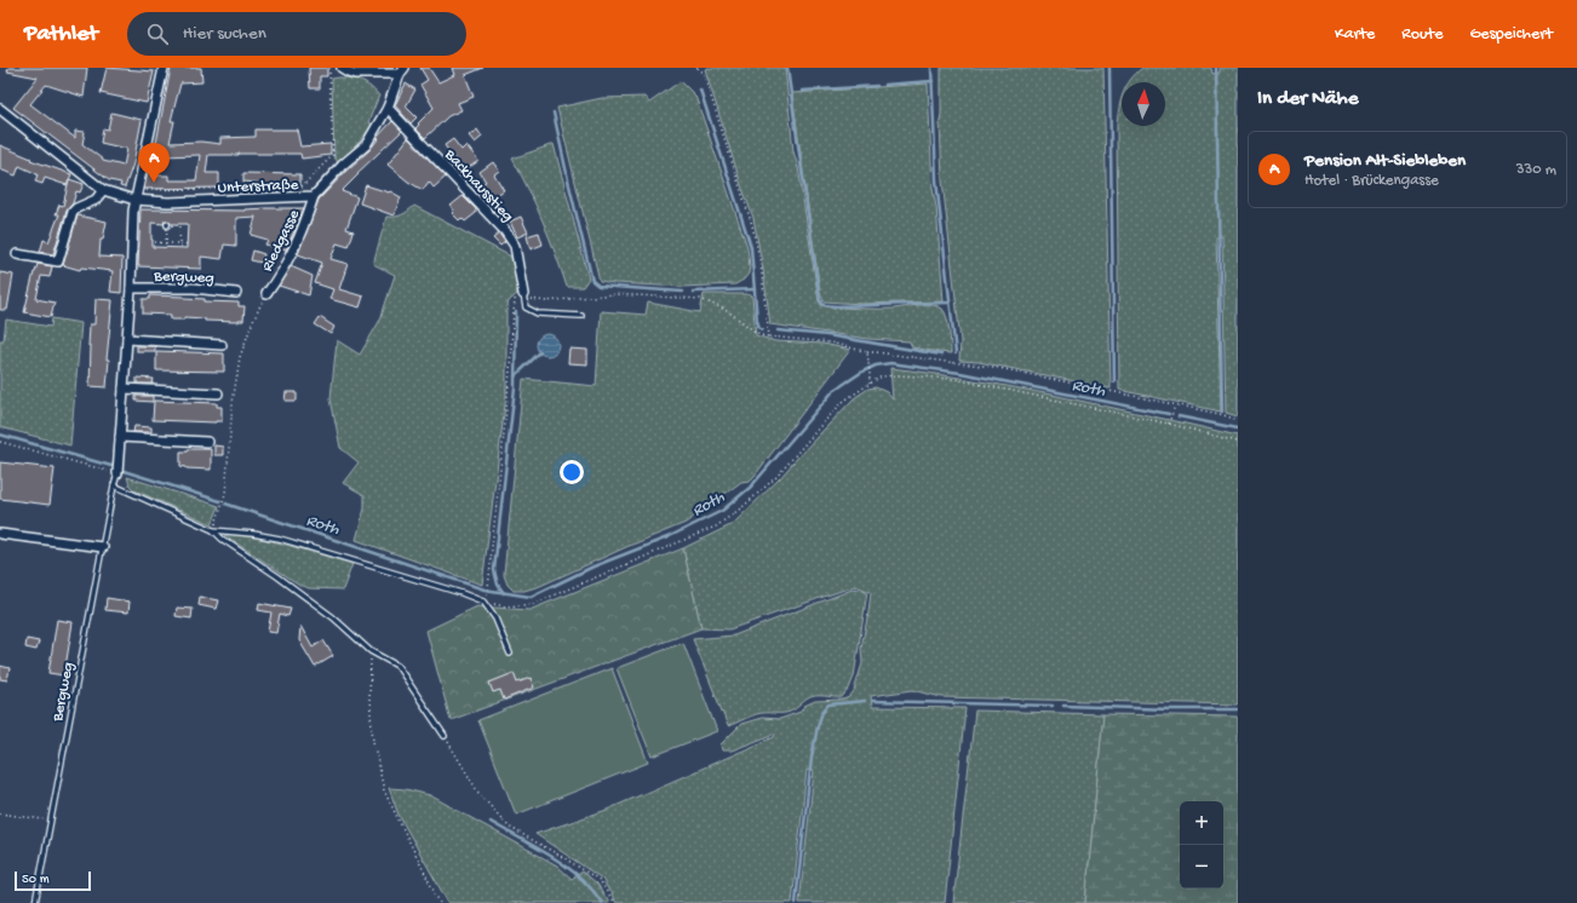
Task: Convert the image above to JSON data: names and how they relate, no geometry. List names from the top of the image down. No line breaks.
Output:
{"streets":{"street":["Unterstraße","Backhausstieg","Riedgasse","Bergweg"]},"crossings":[["Unterstraße","Backhausstieg"],["Unterstraße","Riedgasse"],["Unterstraße","Bergweg"]],"water":["Roth"],"scale_bar":"50 m","north":"top","page":{"header":"Pathlet","search":"Hier suchen","nav":["Karte","Route","Gespeichert"],"heading":"In der Nähe","list":[{"mark":"A","name":"Pension Alt-Siebleben","note":"Hotel · Brückengasse","value":"330 m"}],"pins":"A","map_buttons":["+","−"],"scale":"50 m"}}
